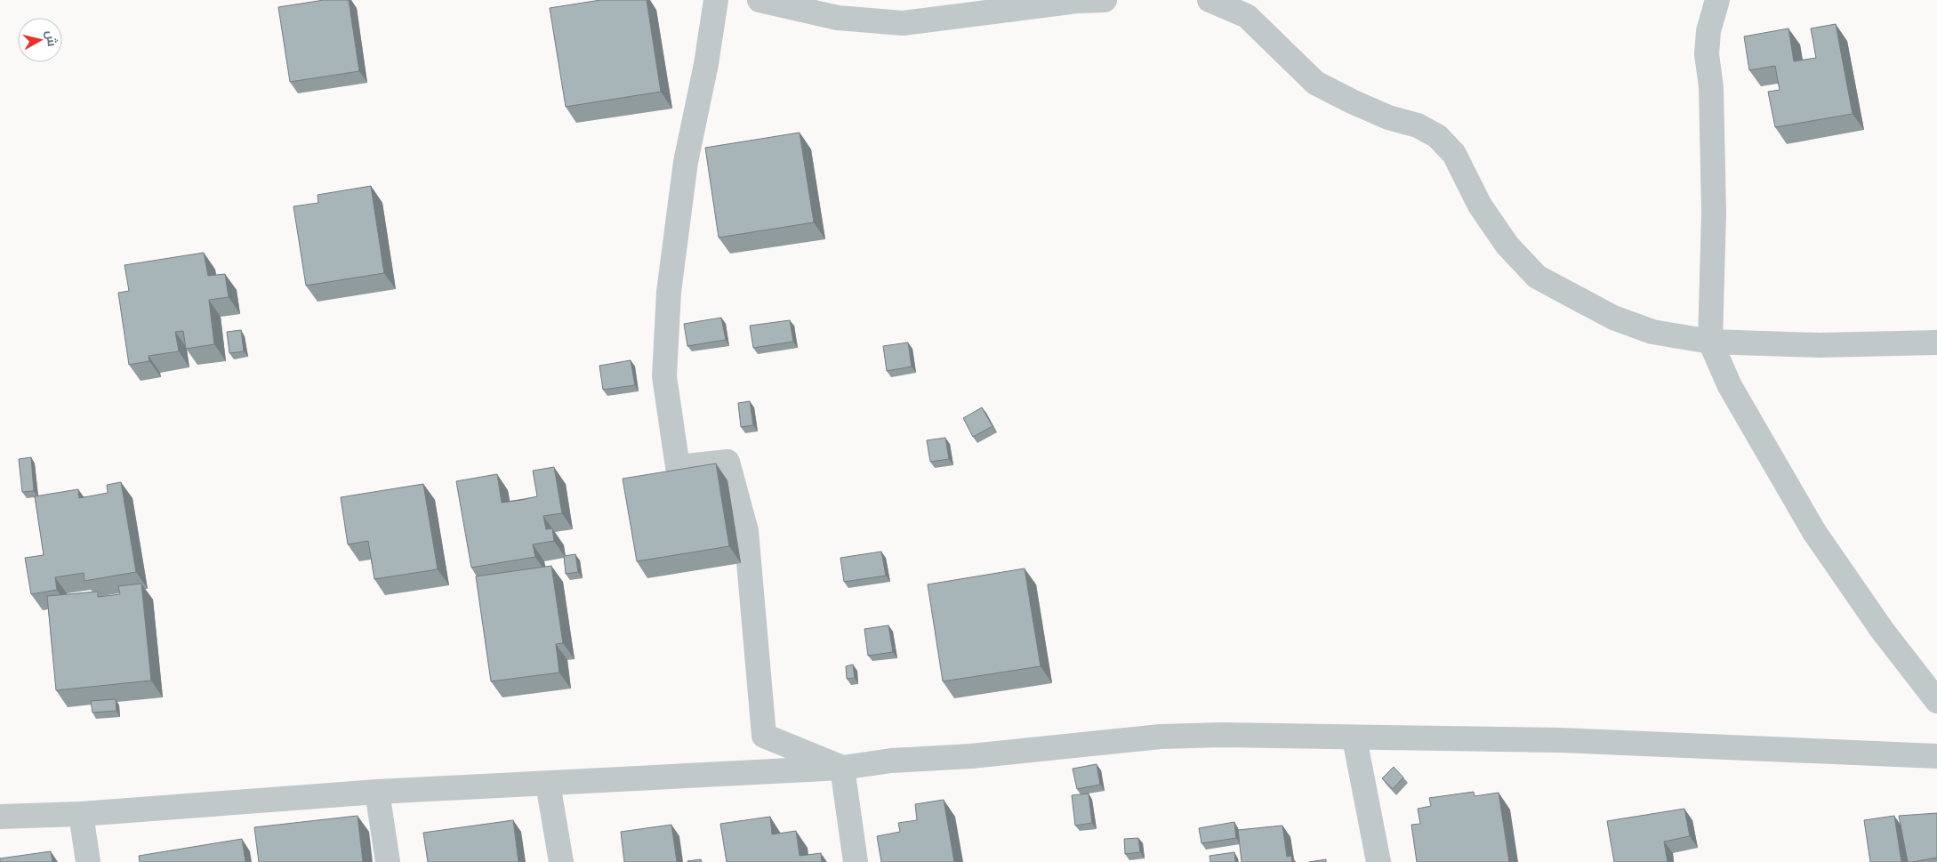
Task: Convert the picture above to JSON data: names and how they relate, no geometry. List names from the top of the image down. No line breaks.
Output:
{"north":"right"}
